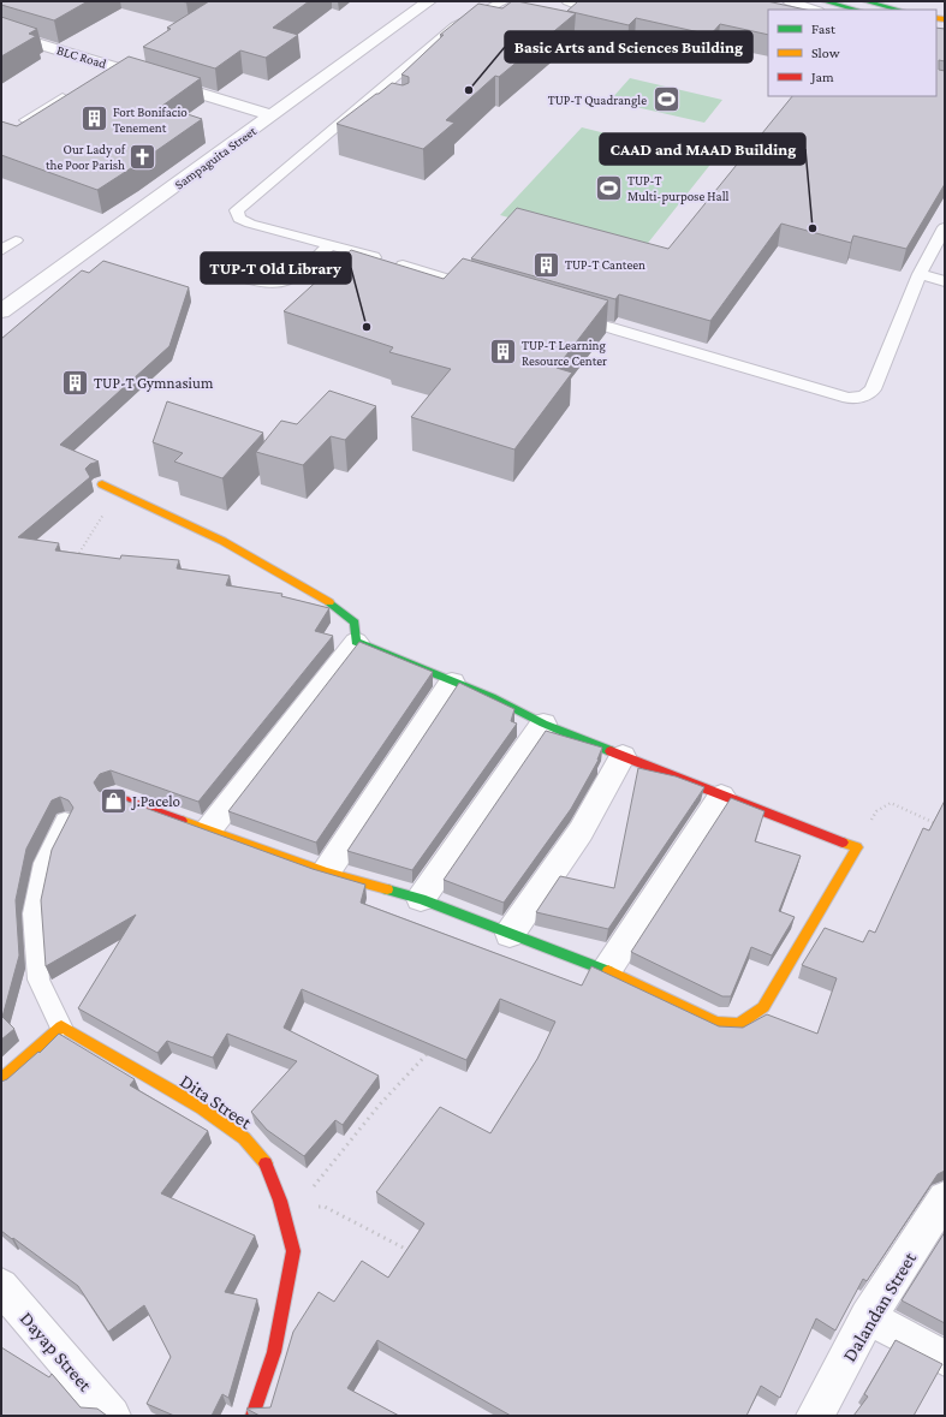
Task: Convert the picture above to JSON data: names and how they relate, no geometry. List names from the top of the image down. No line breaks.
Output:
{"streets":{"street":["BLC Road","Sampaguita Street","Dita Street","Dalandan Street","Dayap Street"]},"crossings":[["BLC Road","Sampaguita Street"]],"places":{"other":["Basic Arts and Sciences Building","CAAD and MAAD Building","TUP-T Old Library"],"sports":["TUP-T Quadrangle","TUP-T Multi-purpose Hall"],"building":["Fort Bonifacio Tenement","TUP-T Canteen","TUP-T Learning Resource Center","TUP-T Gymnasium"],"church":["Our Lady of the Poor Parish"],"shop":["J.Pacelo"]},"legend":["Fast","Slow","Jam"]}
